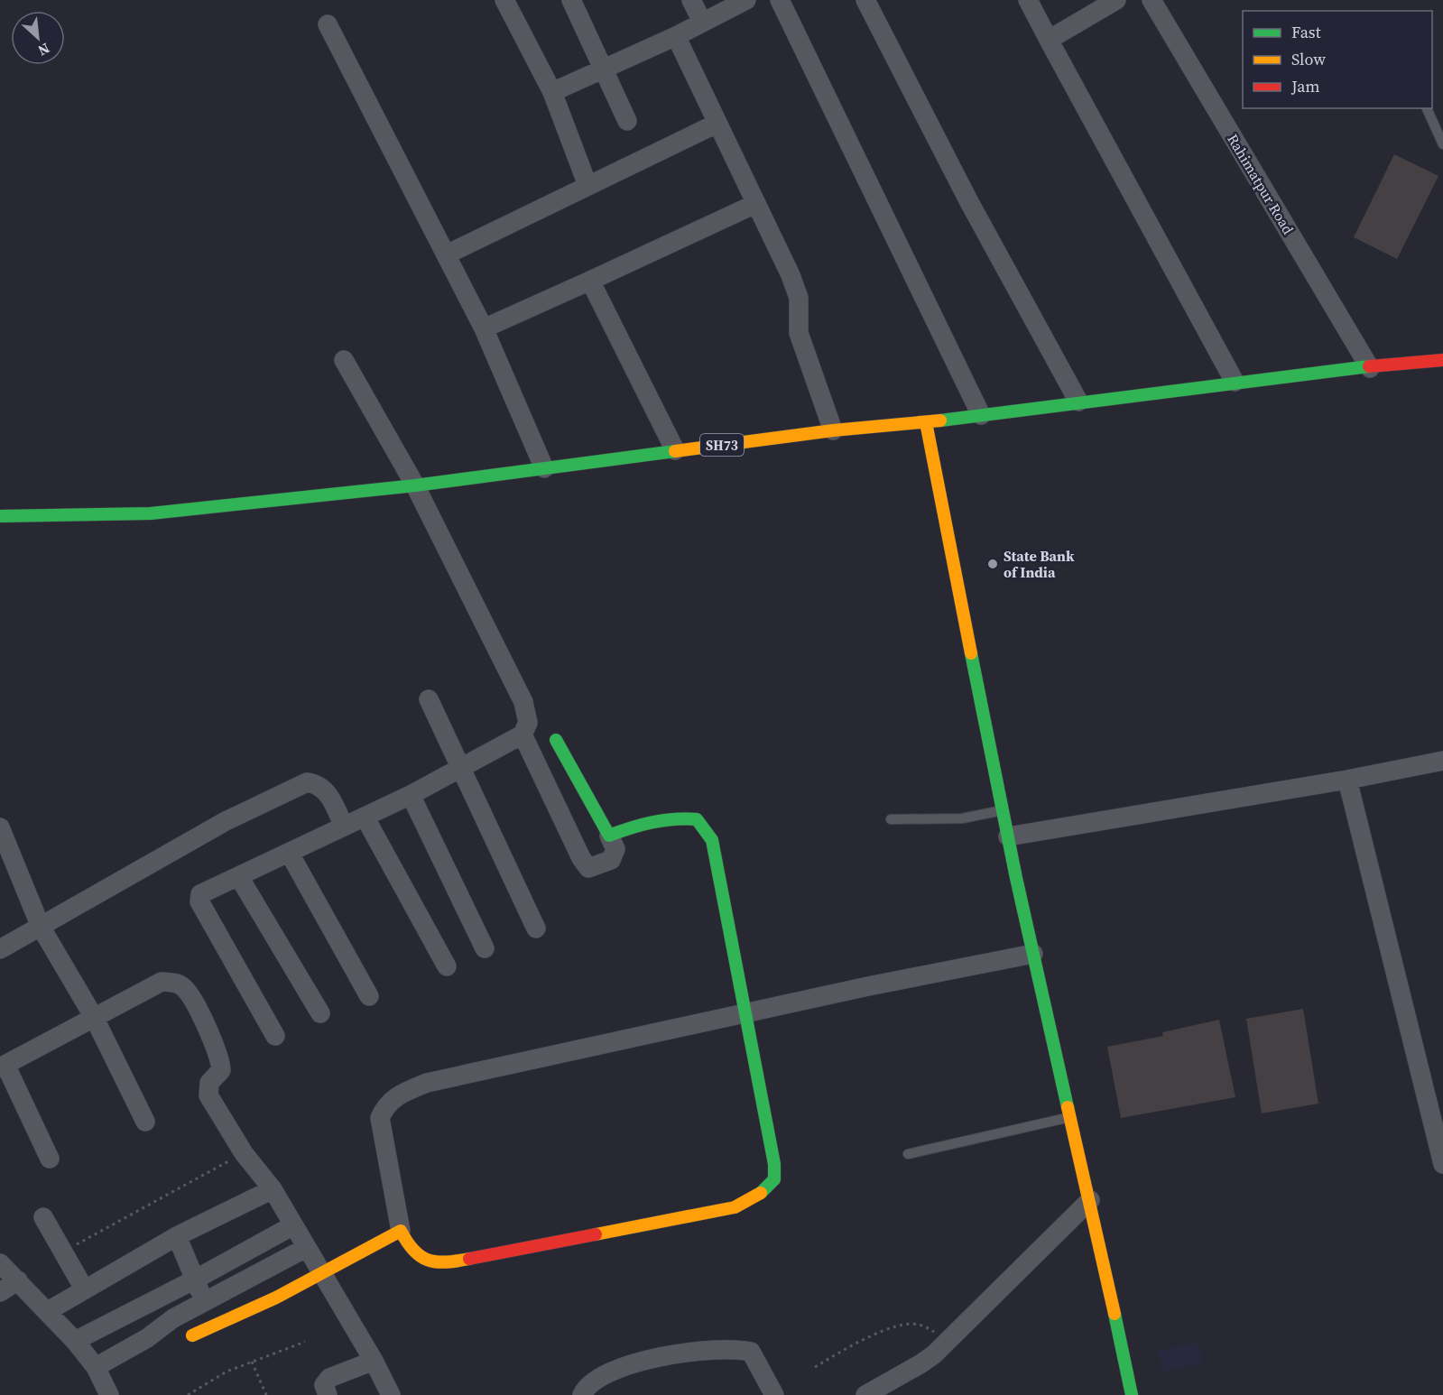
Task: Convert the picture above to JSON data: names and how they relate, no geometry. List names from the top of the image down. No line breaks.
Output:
{"streets":{"street":["Rahimatpur Road","SH73"]},"crossings":[["Rahimatpur Road","SH73"]],"places":["State Bank of India"],"legend":["Fast","Slow","Jam"],"north":"bottom right"}
